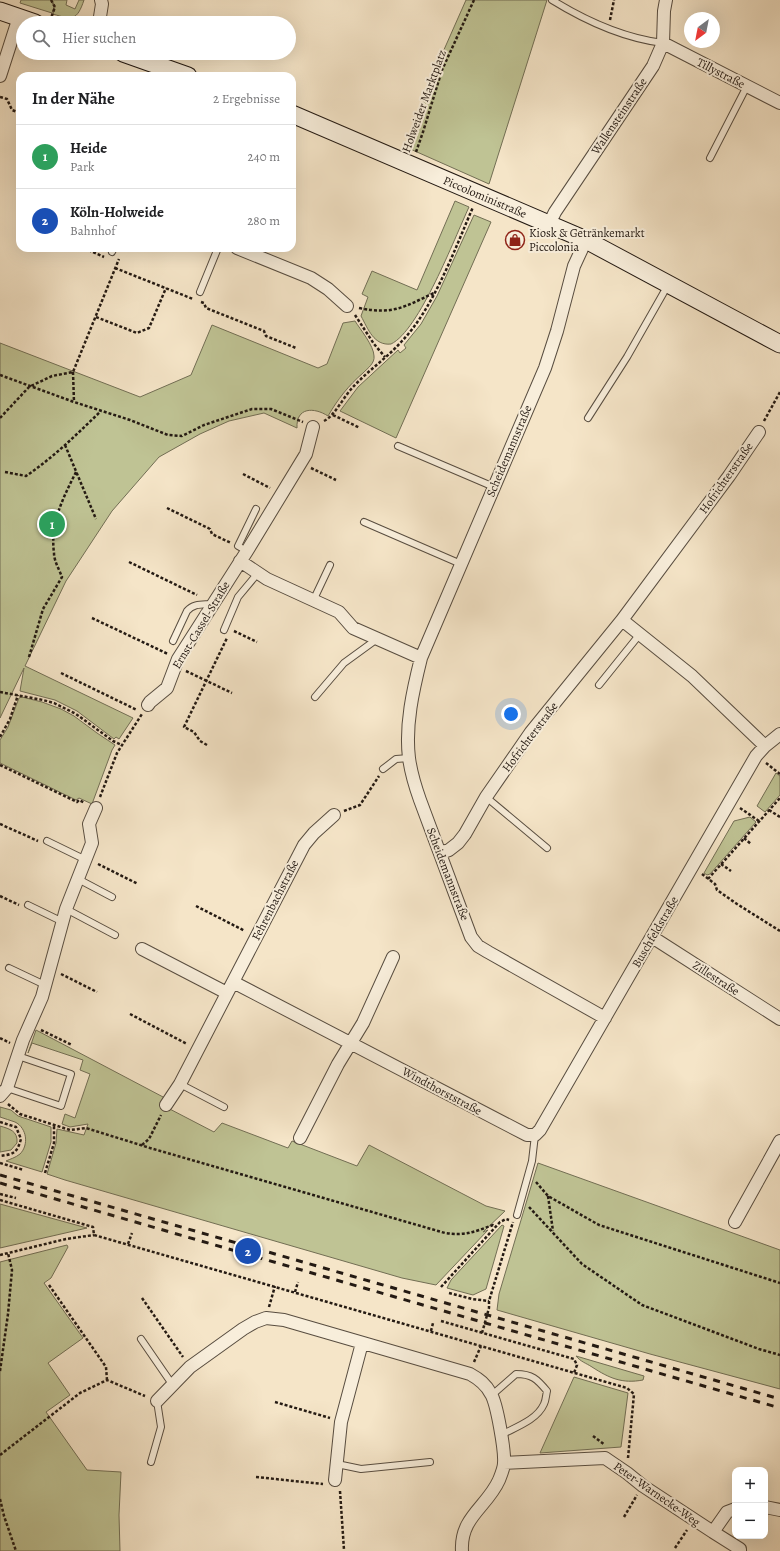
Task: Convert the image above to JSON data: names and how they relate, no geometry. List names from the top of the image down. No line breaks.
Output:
{"streets":{"street":["Tillystraße","Wallensteinstraße","Piccoloministraße","Scheidemannstraße","Hofrichterstraße","Ernst-Cassel-Straße","Fehrenbachstraße","Buschfeldstraße","Zillestraße","Windthorststraße","Peter-Warnecke-Weg"],"path":["Holweider Marktplatz"]},"crossings":[["Tillystraße","Wallensteinstraße"],["Holweider Marktplatz","Piccoloministraße"],["Wallensteinstraße","Piccoloministraße"],["Piccoloministraße","Scheidemannstraße"],["Scheidemannstraße","Hofrichterstraße"],["Scheidemannstraße","Buschfeldstraße"],["Fehrenbachstraße","Windthorststraße"],["Buschfeldstraße","Zillestraße"],["Buschfeldstraße","Windthorststraße"]],"places":{"shop":["Kiosk & Getränkemarkt Piccolonia"]},"north":"bottom left","page":{"search":"Hier suchen","heading":["In der Nähe","2 Ergebnisse"],"list":[{"mark":"1","name":"Heide","note":"Park","value":"240 m"},{"mark":"2","name":"Köln-Holweide","note":"Bahnhof","value":"280 m"}],"pins":["1","2"],"map_buttons":["+","−"]}}
